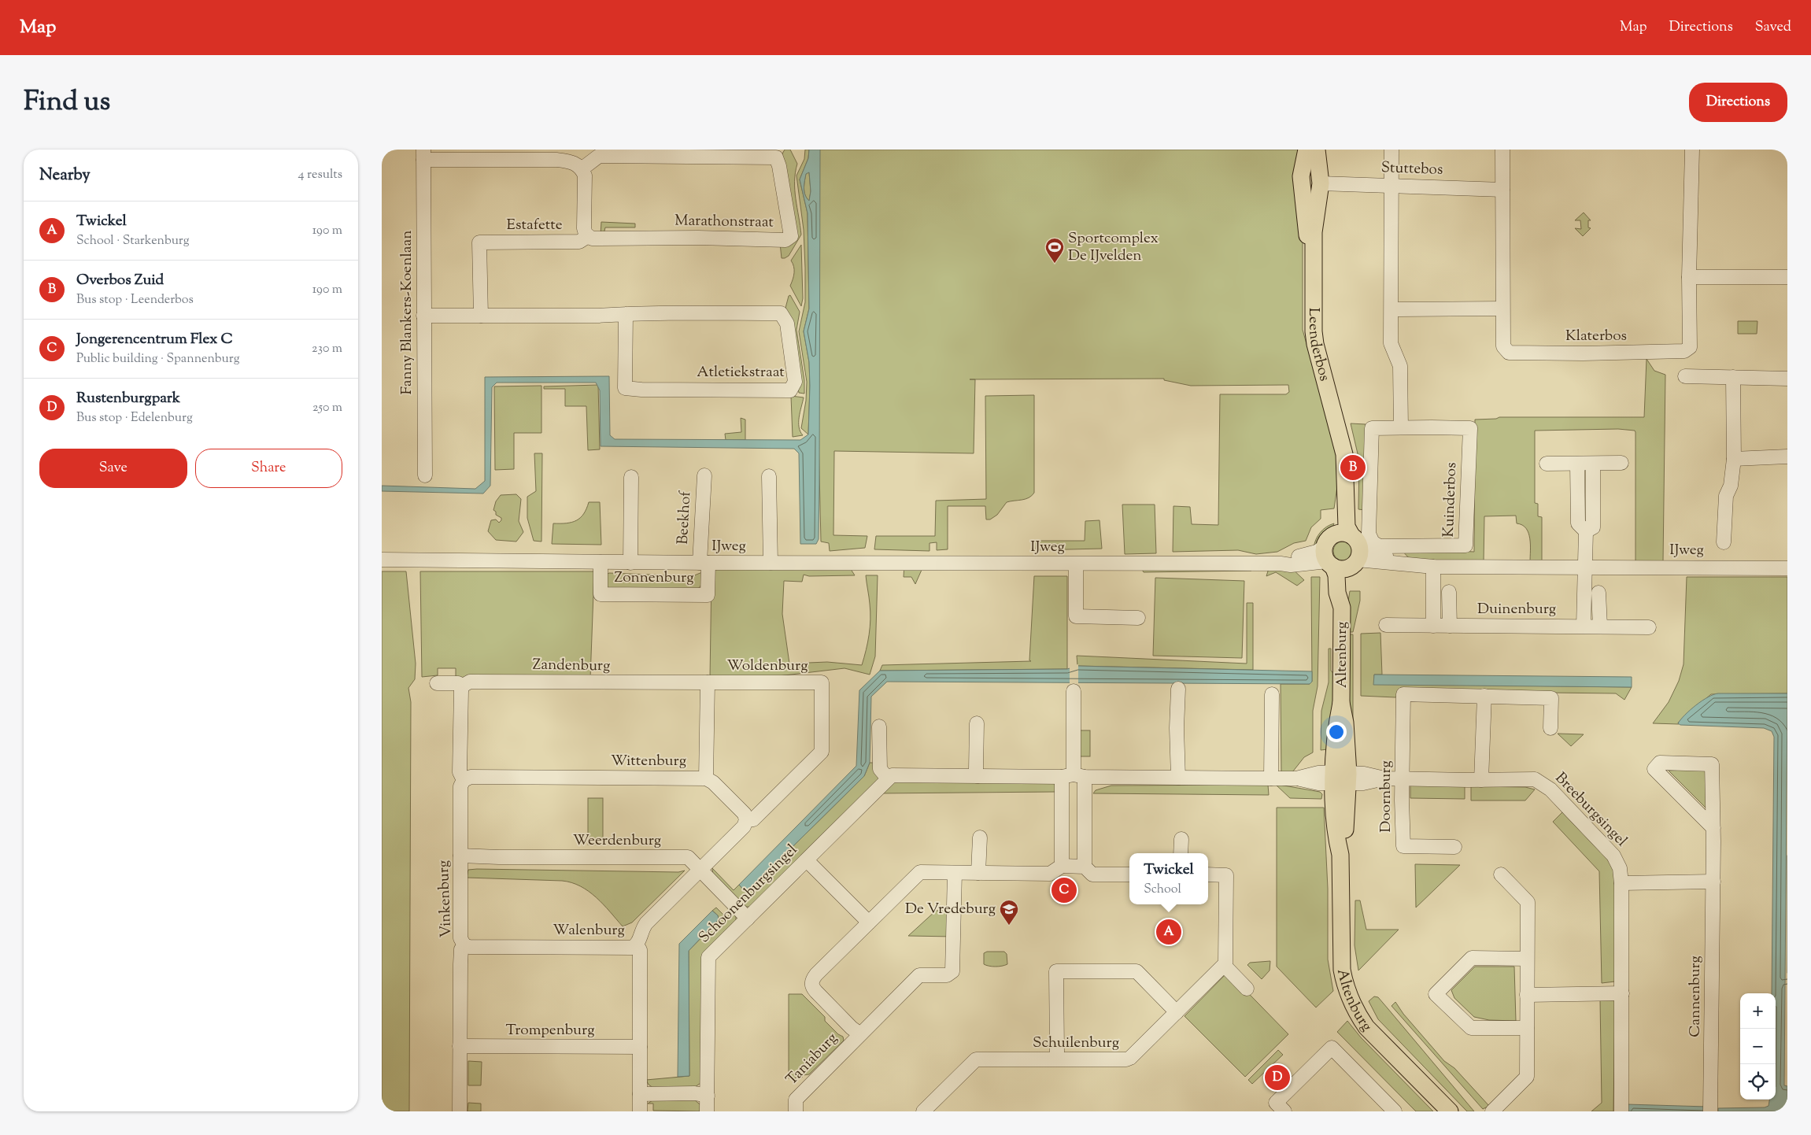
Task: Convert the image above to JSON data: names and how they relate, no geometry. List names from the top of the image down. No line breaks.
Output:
{"streets":{"main road":["Leenderbos","Altenburg"],"street":["Stuttebos","Marathonstraat","Estafette","Fanny Blankers-Koenlaan","Klaterbos","Atletiekstraat","Kuinderbos","Beekhof","IJweg","Zonnenburg","Duinenburg","Zandenburg","Woldenburg","Wittenburg","Doornburg","Breeburgsingel","Weerdenburg","Schoonenburgsingel","Vinkenburg","Walenburg","Cannenburg","Trompenburg","Schuilenburg","Taniaburg"]},"crossings":[["Stuttebos","Klaterbos"],["Stuttebos","Leenderbos"],["Marathonstraat","Estafette"],["Estafette","Atletiekstraat"],["Fanny Blankers-Koenlaan","Atletiekstraat"],["Leenderbos","IJweg"],["Leenderbos","Altenburg"],["Beekhof","IJweg"],["Beekhof","Zonnenburg"],["IJweg","Zonnenburg"],["IJweg","Altenburg"],["Altenburg","Breeburgsingel"],["Zandenburg","Woldenburg"],["Zandenburg","Vinkenburg"],["Woldenburg","Wittenburg"],["Wittenburg","Vinkenburg"],["Doornburg","Breeburgsingel"],["Weerdenburg","Schoonenburgsingel"],["Weerdenburg","Vinkenburg"],["Weerdenburg","Walenburg"],["Vinkenburg","Walenburg"],["Vinkenburg","Trompenburg"]],"places":{"sports":["Sportcomplex De IJvelden"],"school or university":["De Vredeburg"]},"page":{"header":"Map","nav":["Map","Directions","Saved"],"title":"Find us","buttons":["Directions",["Save","Share"]],"heading":["Nearby","4 results"],"list":[{"mark":"A","name":"Twickel","note":"School · Starkenburg","value":"190 m"},{"mark":"B","name":"Overbos Zuid","note":"Bus stop · Leenderbos","value":"190 m"},{"mark":"C","name":"Jongerencentrum Flex C","note":"Public building · Spannenburg","value":"230 m"},{"mark":"D","name":"Rustenburgpark","note":"Bus stop · Edelenburg","value":"250 m"}],"pins":["B","C","A","D"],"popup":["Twickel","School"],"map_buttons":["+","−"]}}
